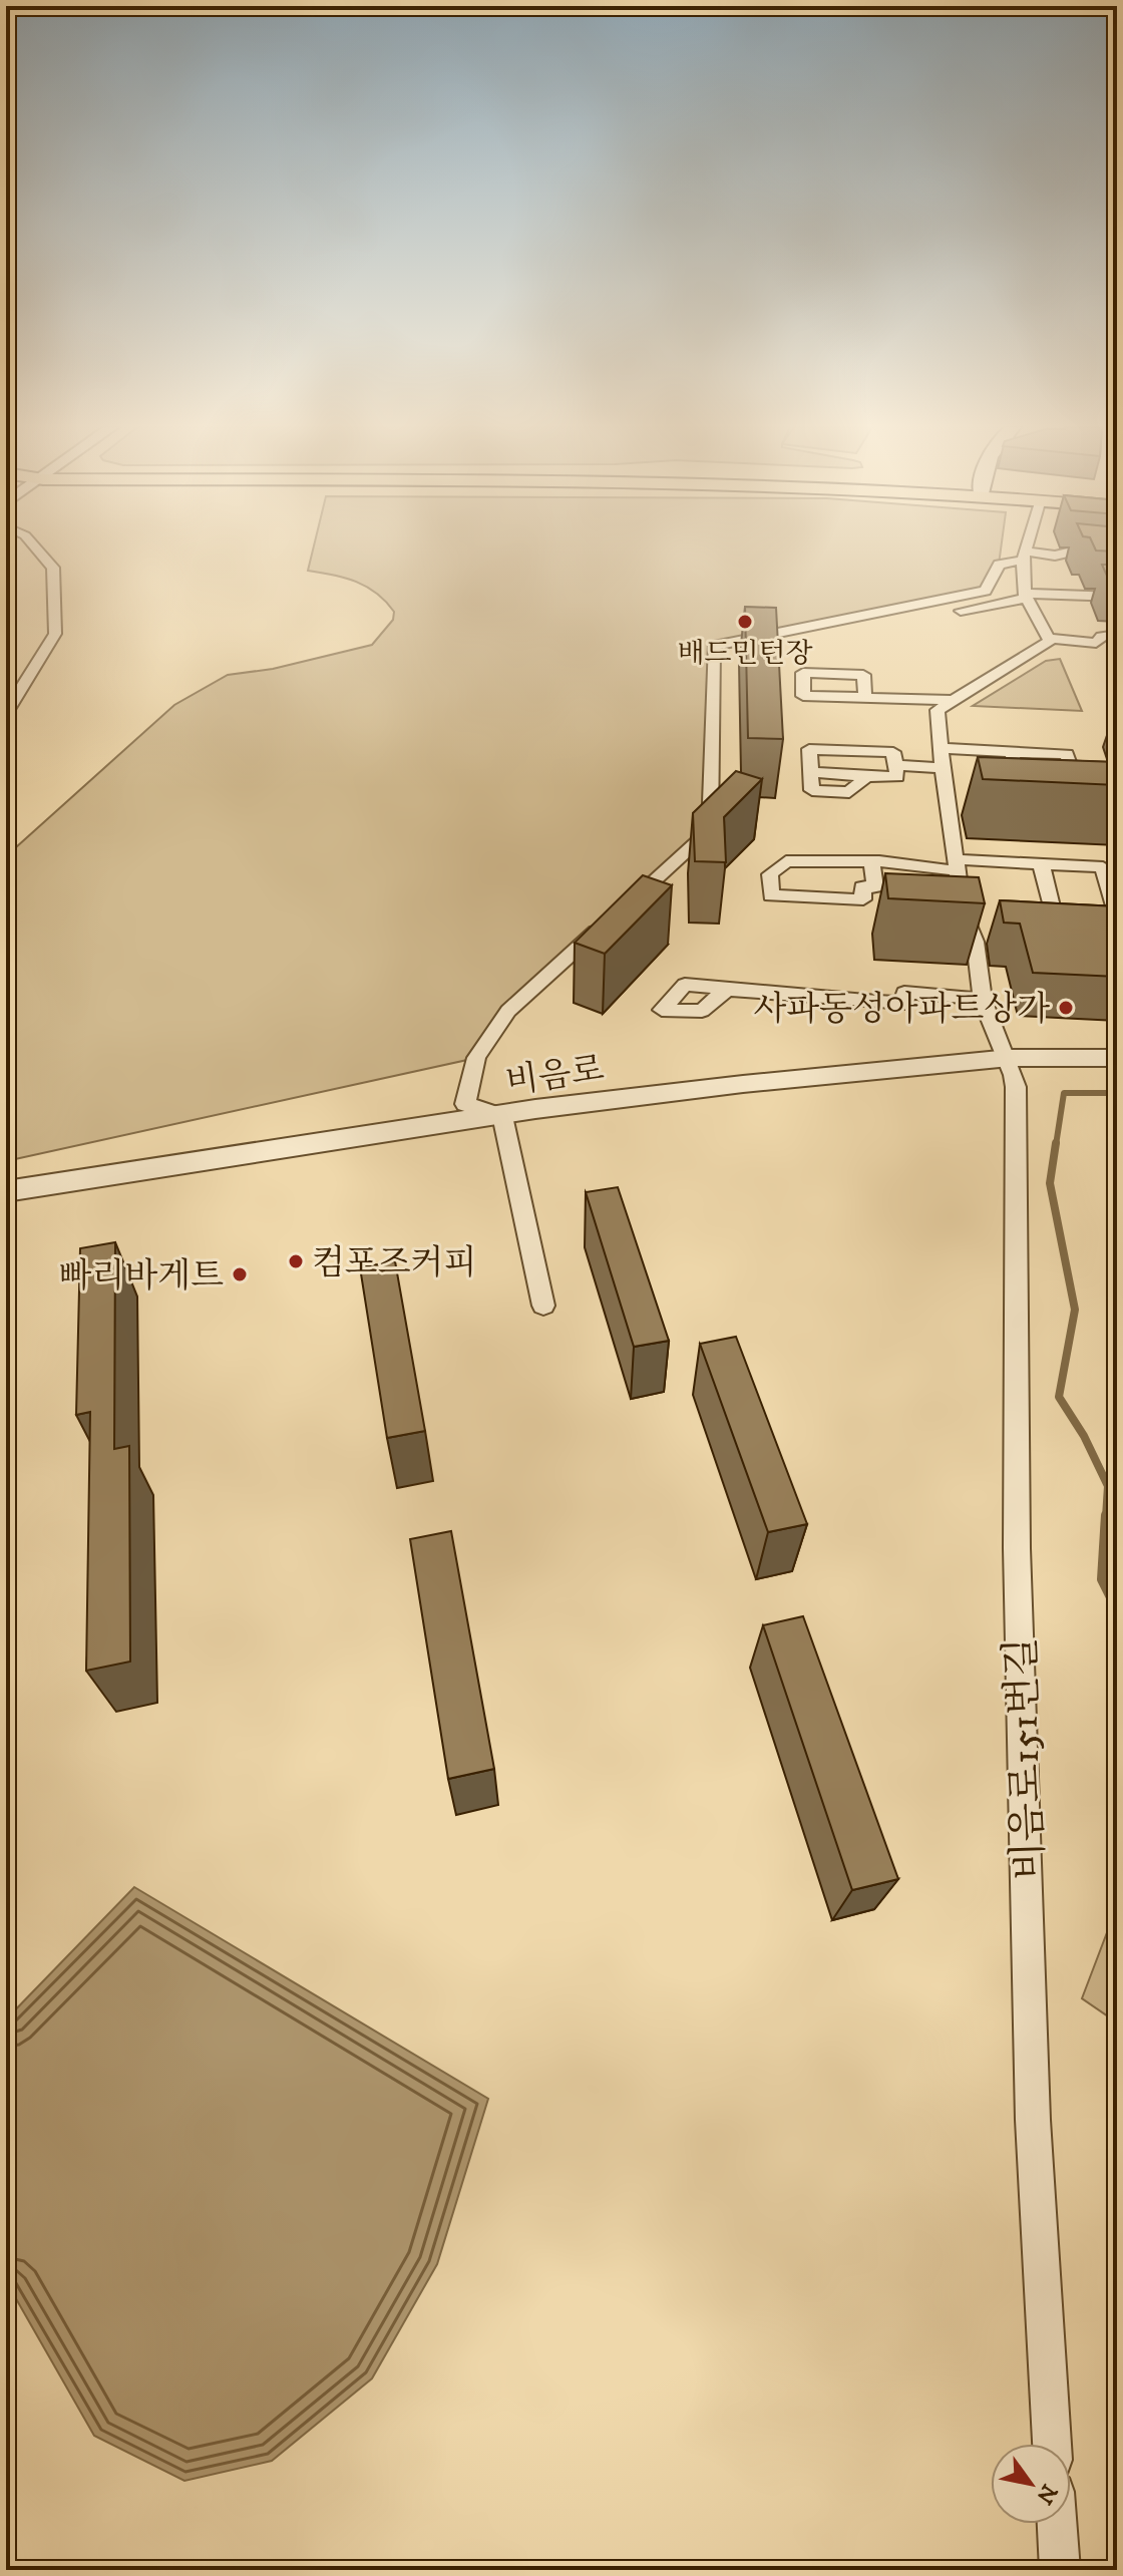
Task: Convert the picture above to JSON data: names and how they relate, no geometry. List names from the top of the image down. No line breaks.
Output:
{"streets":{"street":["비음로","비음로151번길"]},"crossings":[["비음로","비음로151번길"]],"places":["배드민턴장","사파동성아파트상가","컴포즈커피","빠리바게트"],"north":"bottom right"}
